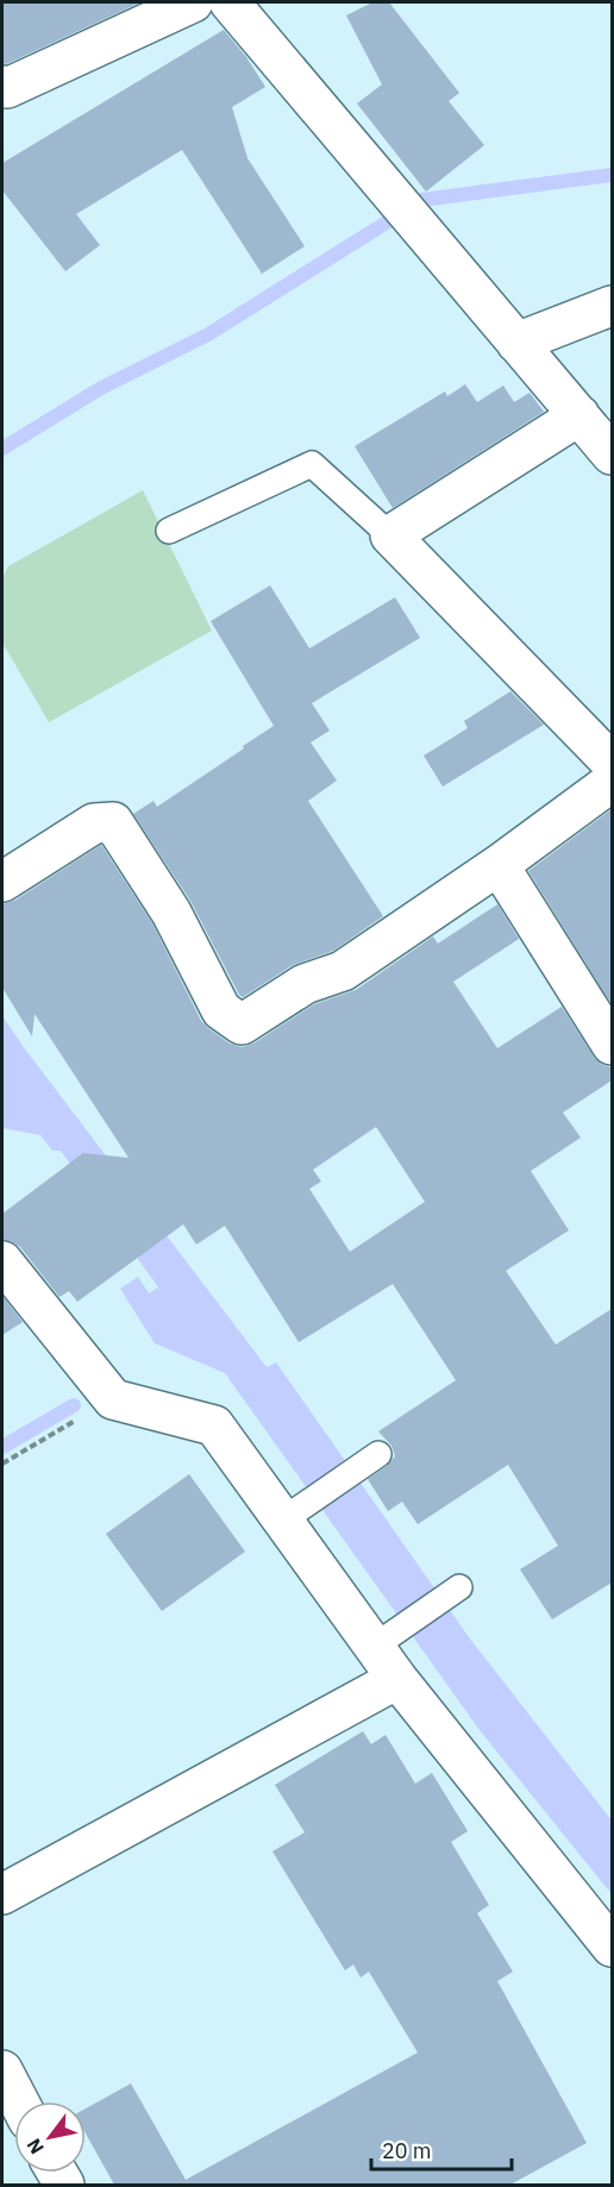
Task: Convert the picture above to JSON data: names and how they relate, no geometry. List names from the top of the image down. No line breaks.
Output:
{"scale_bar":"20 m","north":"bottom left"}
